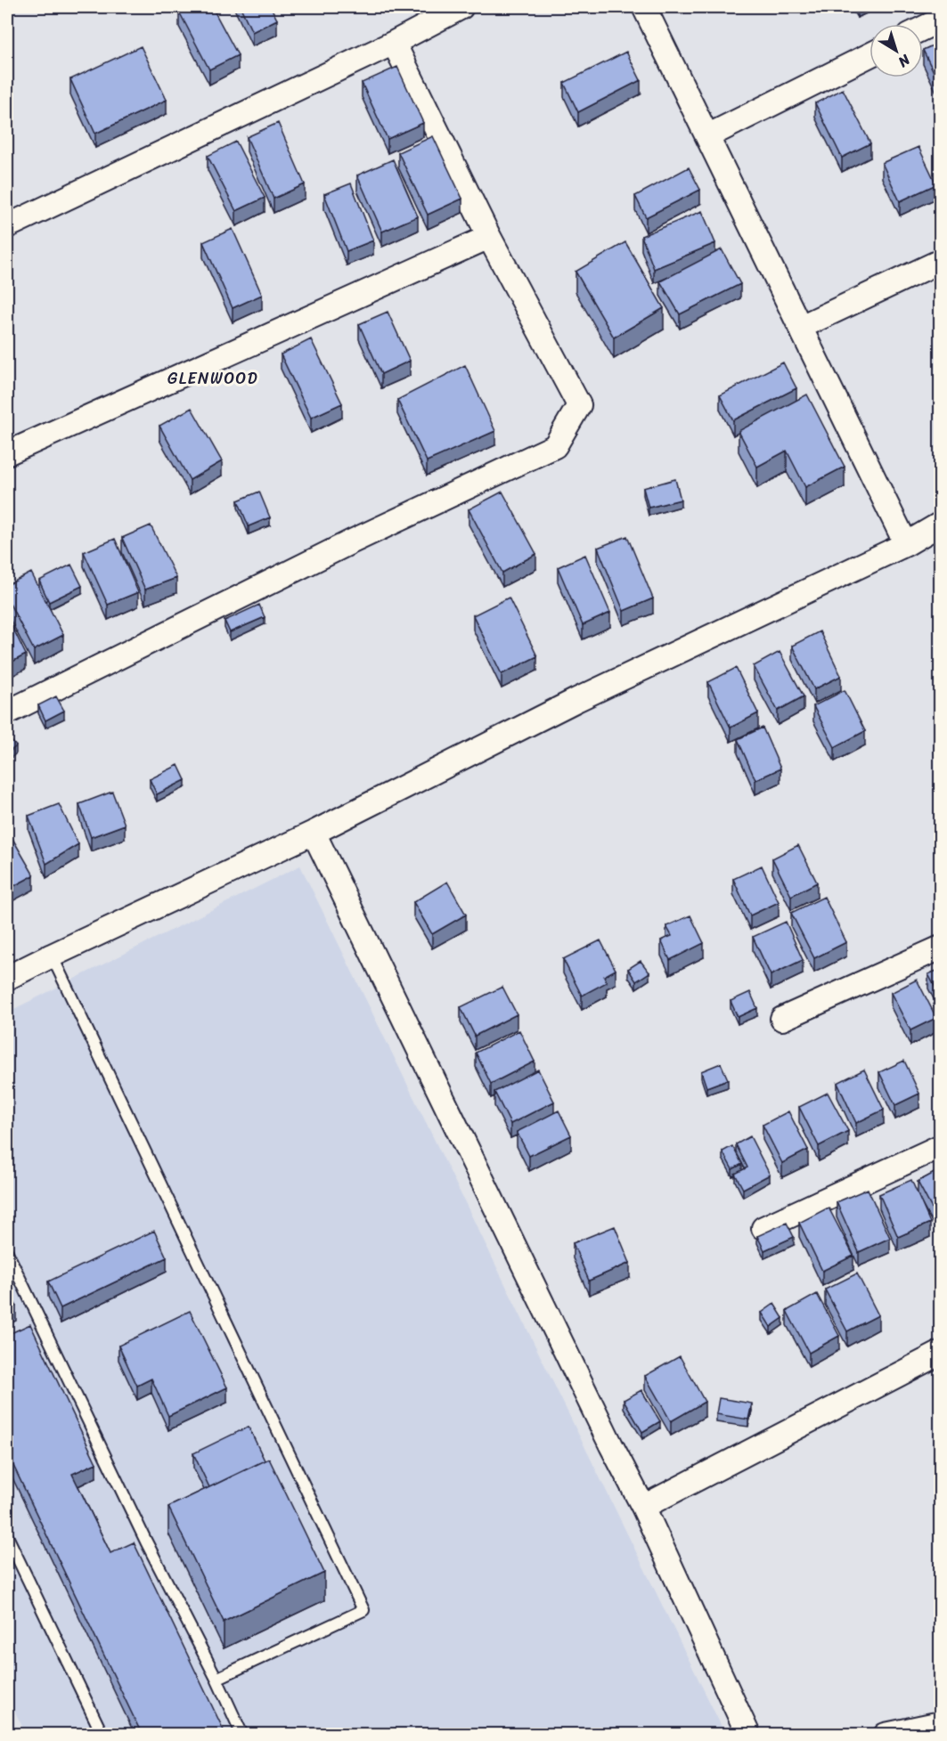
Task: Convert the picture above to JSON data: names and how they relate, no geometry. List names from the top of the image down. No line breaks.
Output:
{"districts":["GLENWOOD"],"north":"bottom right"}
